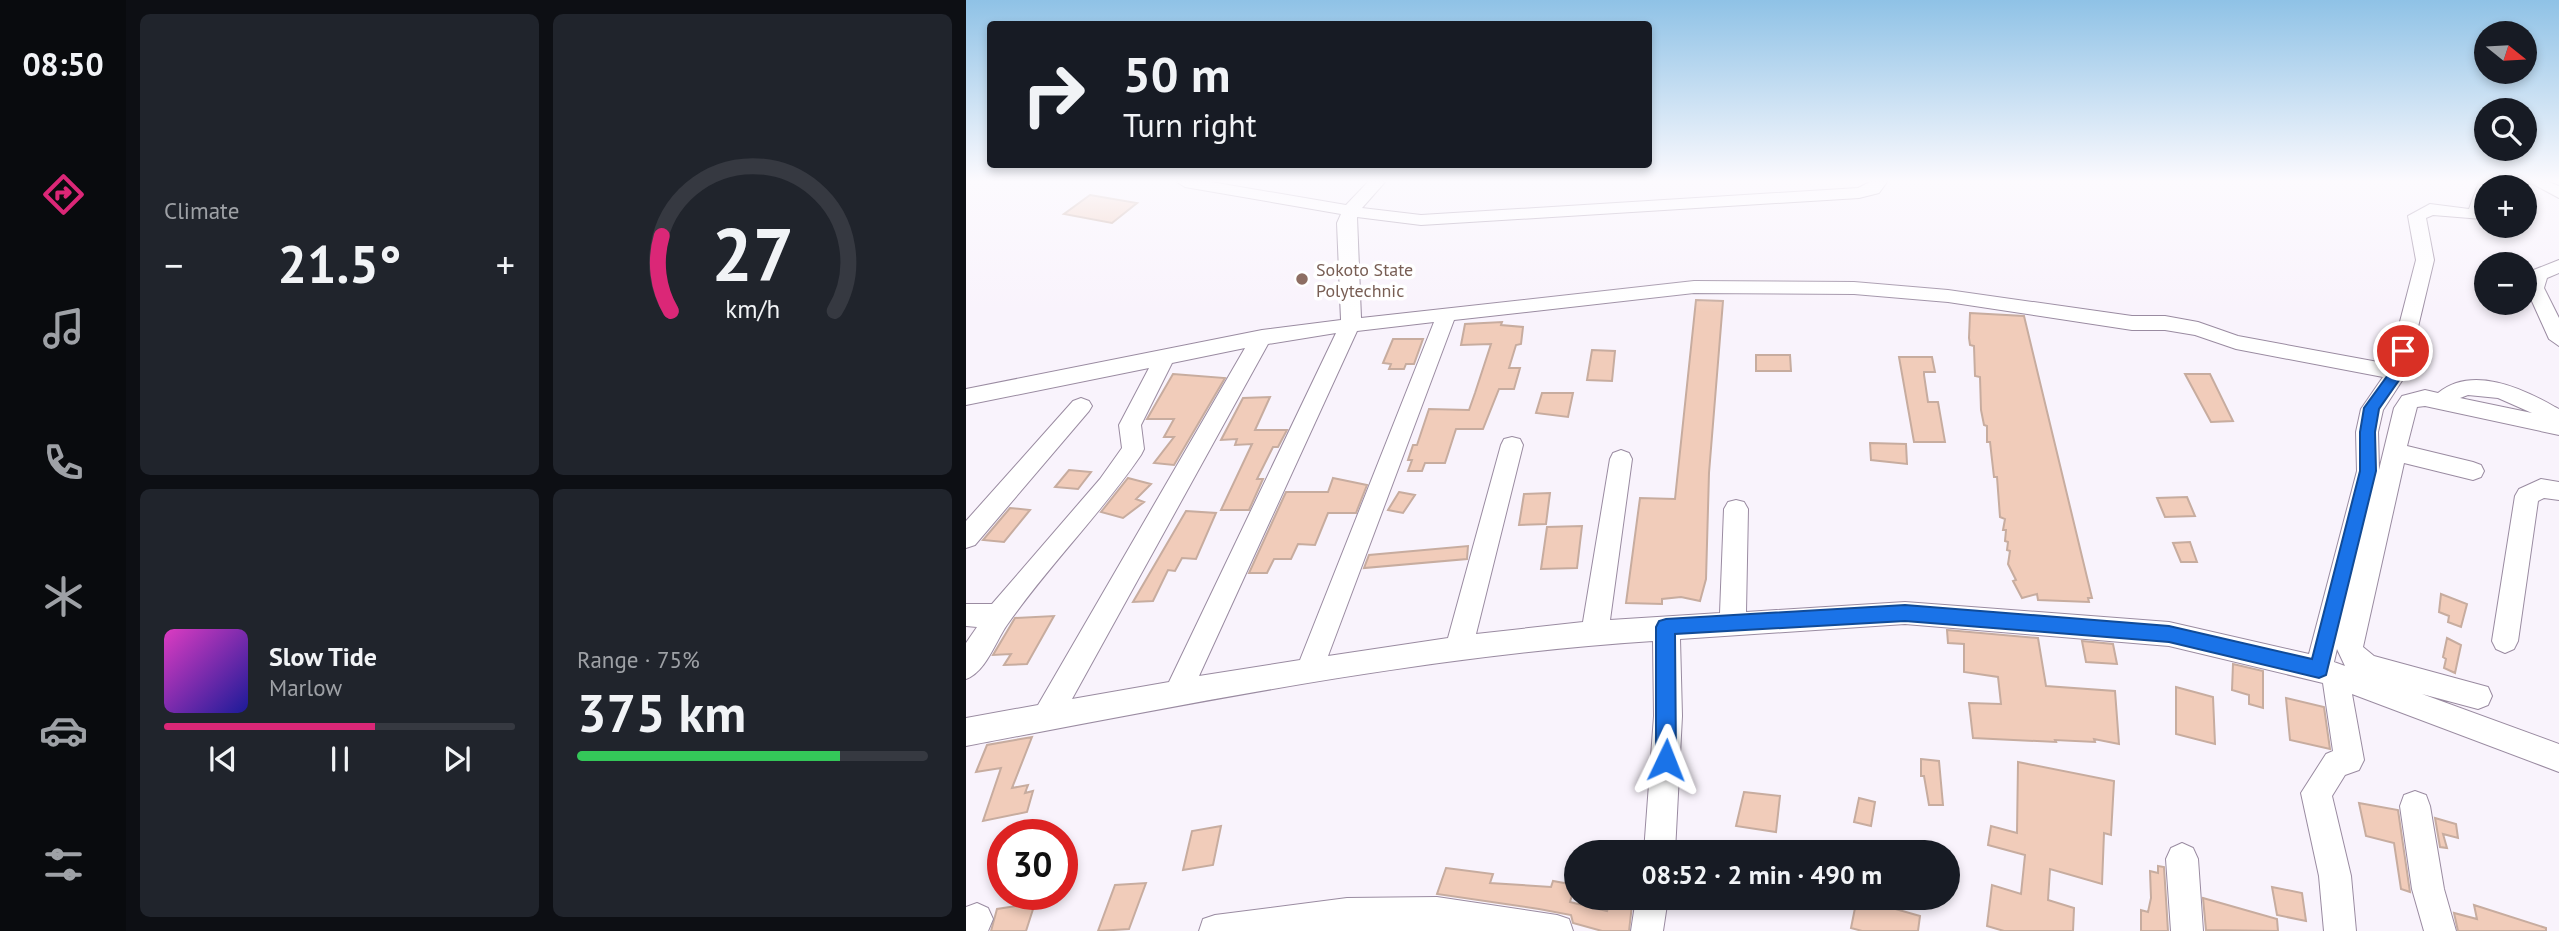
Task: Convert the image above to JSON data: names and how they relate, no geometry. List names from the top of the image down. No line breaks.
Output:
{"places":["Sokoto State Polytechnic"],"north":"right","page":{"tabs":"08:50","tile":["Climate",["Range · 75%","375 km"]],"map_buttons":["+","−"],"turn":["50 m","Turn right"],"heat":["−","21.5°","+"],"song":["Slow Tide","Marlow"],"limit":"30","trip":"08:52 · 2 min · 490 m","gauge":["27","km/h"]}}
